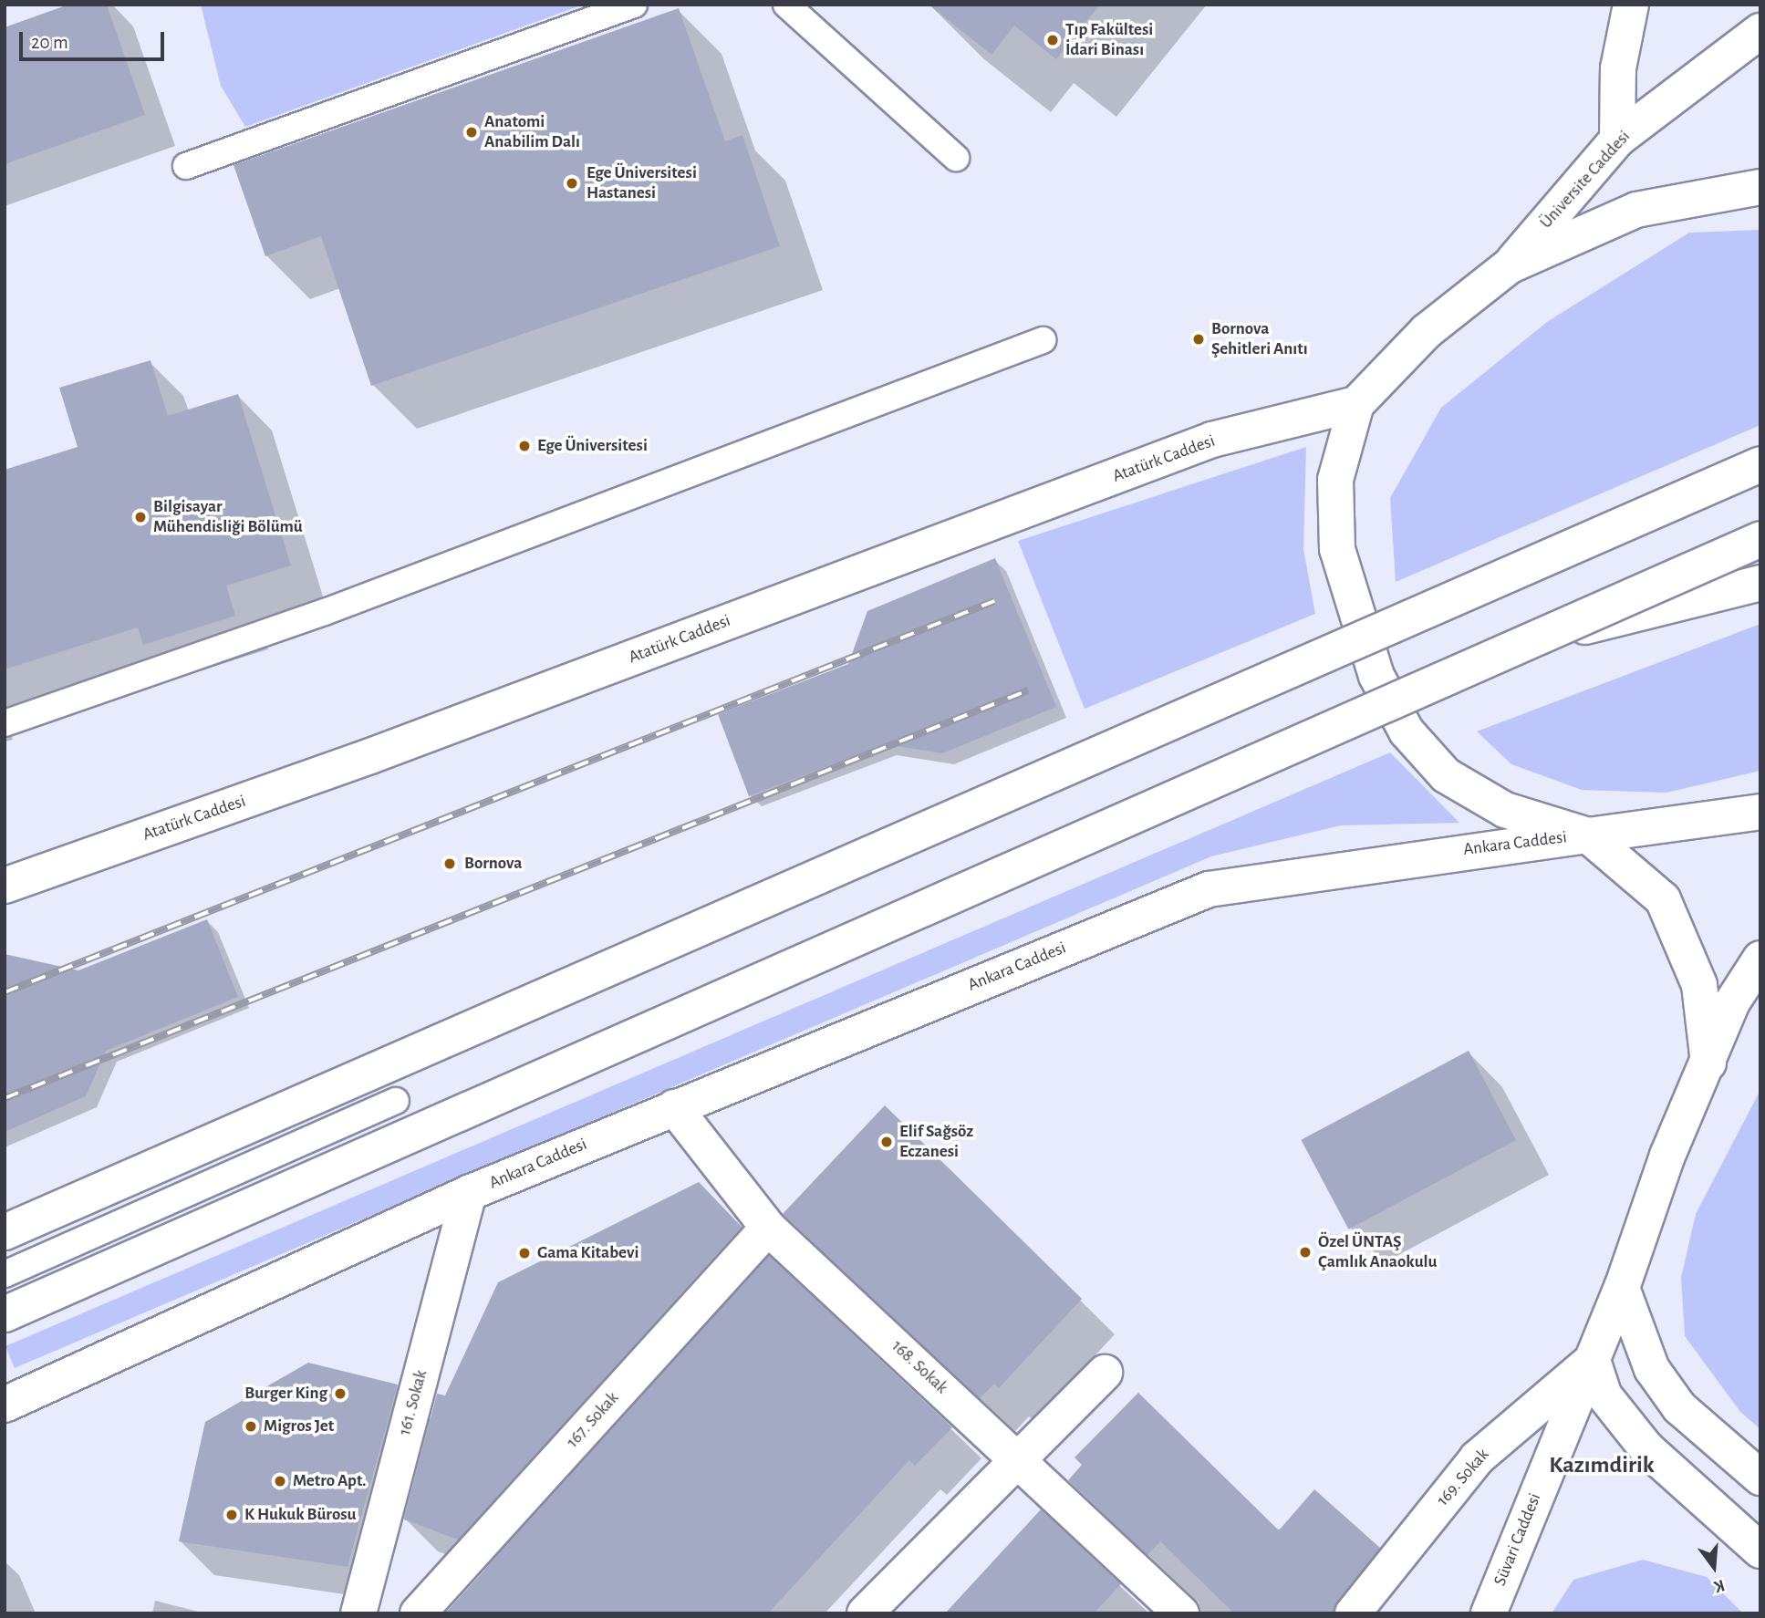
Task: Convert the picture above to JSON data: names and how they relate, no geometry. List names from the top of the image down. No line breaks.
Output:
{"streets":{"main road":["Üniversite Caddesi","Atatürk Caddesi","Ankara Caddesi","168. Sokak","161. Sokak","167. Sokak","169. Sokak","Süvari Caddesi"]},"crossings":[["Ankara Caddesi","168. Sokak"],["Ankara Caddesi","161. Sokak"],["168. Sokak","167. Sokak"],["169. Sokak","Süvari Caddesi"]],"districts":["Kazımdirik"],"places":["Tıp Fakültesi İdari Binası","Anatomi Anabilim Dalı","Ege Üniversitesi Hastanesi","Bornova Şehitleri Anıtı","Ege Üniversitesi","Bilgisayar Mühendisliği Bölümü","Bornova","Elif Sağsöz Eczanesi","Özel ÜNTAŞ Çamlık Anaokulu","Gama Kitabevi","Burger King","Migros Jet","Metro Apt.","K Hukuk Bürosu"],"scale_bar":"20 m","north":"bottom"}
